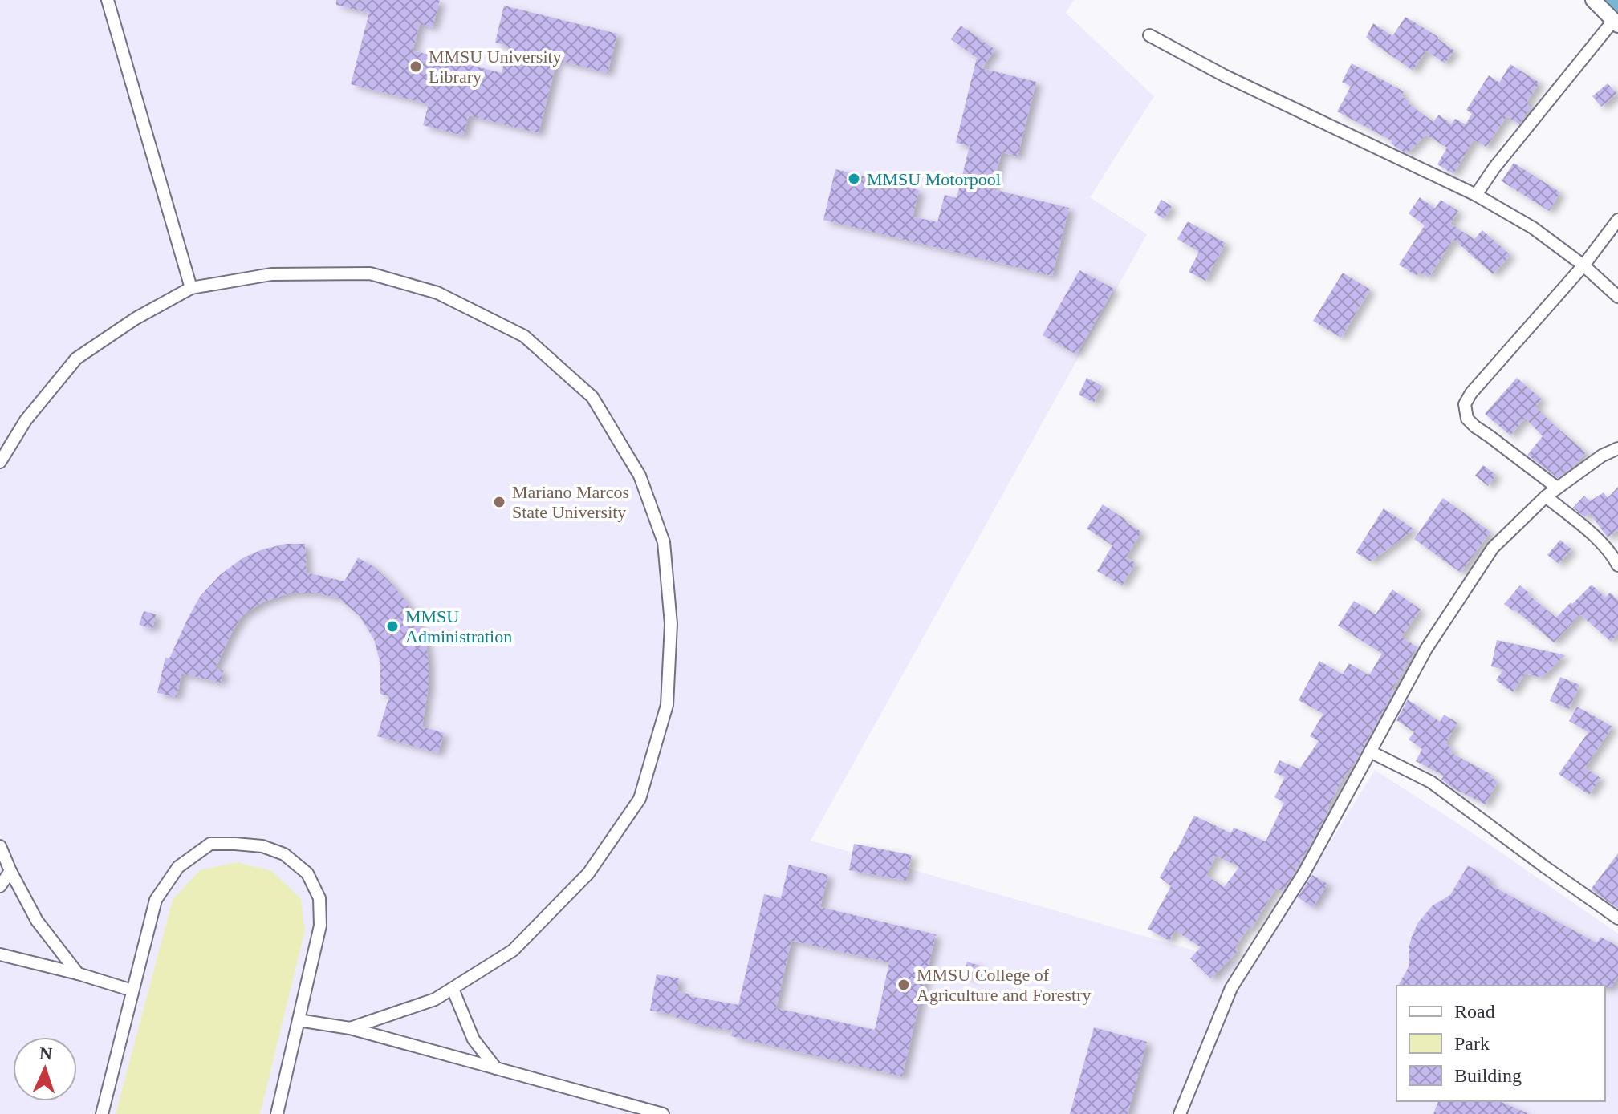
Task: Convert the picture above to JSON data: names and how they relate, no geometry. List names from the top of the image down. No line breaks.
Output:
{"places":["MMSU University Library","MMSU Motorpool","Mariano Marcos State University","MMSU Administration","MMSU College of Agriculture and Forestry"],"legend":["Road","Park","Building"],"north":"top"}
